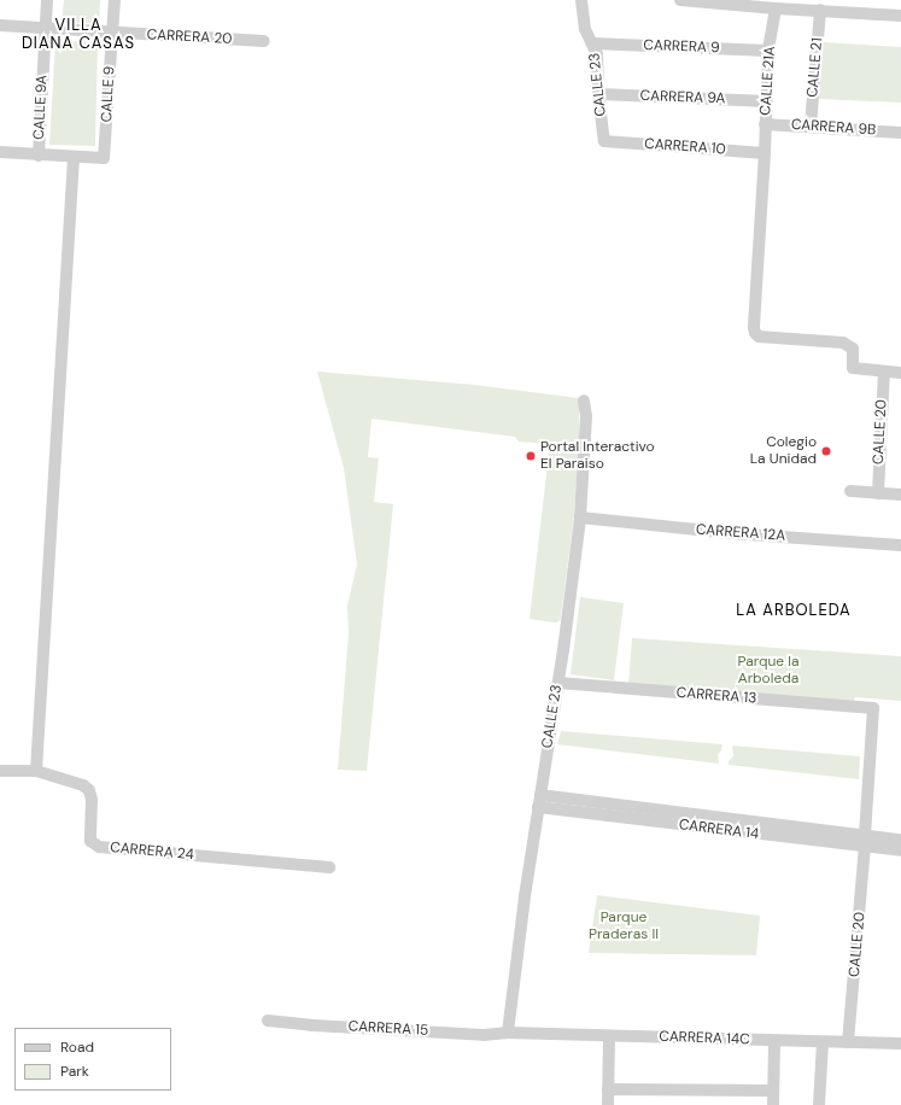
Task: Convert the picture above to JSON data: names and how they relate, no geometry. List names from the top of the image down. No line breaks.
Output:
{"streets":{"street":["CARRERA 20","CARRERA 9","CALLE 21","CALLE 21A","CALLE 23","CALLE 9","CARRERA 9A","CALLE 9A","CARRERA 9B","CARRERA 10","CALLE 20","CARRERA 12A","CARRERA 13","CARRERA 14","CARRERA 24","CARRERA 15","CARRERA 14C"]},"crossings":[["CARRERA 20","CALLE 9"],["CARRERA 20","CALLE 9A"],["CARRERA 9","CALLE 21A"],["CARRERA 9","CALLE 23"],["CALLE 21","CARRERA 9B"],["CALLE 21A","CARRERA 9A"],["CALLE 21A","CARRERA 9B"],["CALLE 21A","CARRERA 10"],["CALLE 21A","CALLE 20"],["CALLE 23","CARRERA 9A"],["CALLE 23","CARRERA 10"],["CALLE 23","CARRERA 12A"],["CALLE 23","CARRERA 13"],["CALLE 23","CARRERA 14"],["CALLE 23","CARRERA 15"],["CALLE 23","CARRERA 14C"],["CALLE 20","CARRERA 13"],["CALLE 20","CARRERA 14"],["CALLE 20","CARRERA 14C"],["CARRERA 15","CARRERA 14C"]],"districts":["VILLA DIANA CASAS","LA ARBOLEDA"],"parks":["Parque la Arboleda","Parque Praderas II"],"places":["Colegio La Unidad","Portal Interactivo El Paraiso"],"legend":["Road","Park"]}
